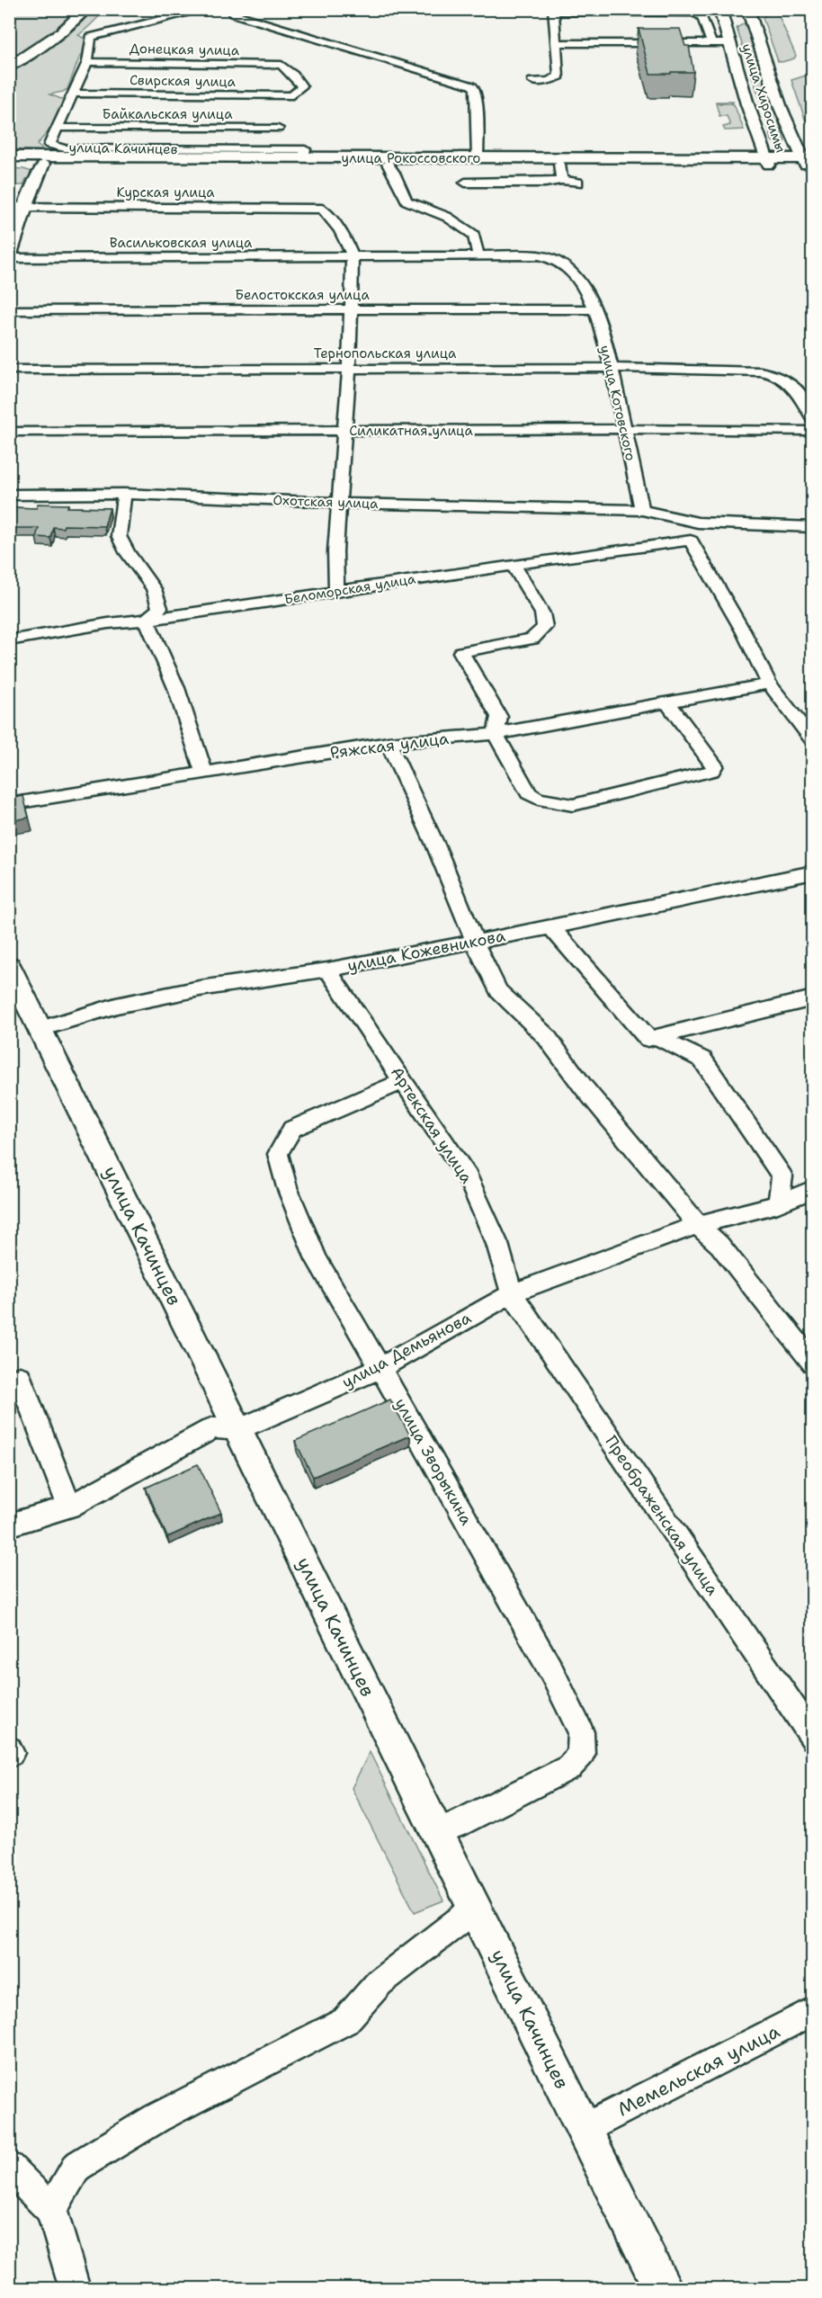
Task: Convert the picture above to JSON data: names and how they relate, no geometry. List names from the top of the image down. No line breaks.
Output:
{"streets":{"highway":["улица Рокоссовского"],"main road":["улица Хиросимы","улица Качинцев"],"street":["Донецкая улица","Свирская улица","Байкальская улица","Курская улица","Васильковская улица","Белостокская улица","Тернопольская улица","улица Котовского","Силикатная улица","Охотская улица","Беломорская улица","Ряжская улица","улица Кожевникова","Артекская улица","улица Демьянова","улица Зворыкина","Преображенская улица","Мемельская улица"]},"crossings":[["Донецкая улица","Свирская улица"],["Донецкая улица","улица Качинцев"],["Свирская улица","улица Качинцев"],["улица Хиросимы","улица Рокоссовского"],["Байкальская улица","улица Качинцев"],["улица Качинцев","улица Рокоссовского"],["улица Качинцев","Курская улица"],["улица Качинцев","Васильковская улица"],["улица Качинцев","улица Кожевникова"],["улица Качинцев","улица Демьянова"],["улица Качинцев","улица Зворыкина"],["улица Качинцев","Мемельская улица"],["Курская улица","Васильковская улица"],["Курская улица","улица Котовского"],["Васильковская улица","улица Котовского"],["Белостокская улица","улица Котовского"],["Тернопольская улица","улица Котовского"],["улица Котовского","Силикатная улица"],["улица Котовского","Охотская улица"],["улица Кожевникова","Артекская улица"],["Артекская улица","улица Демьянова"],["Артекская улица","улица Зворыкина"],["Артекская улица","Преображенская улица"],["улица Демьянова","улица Зворыкина"],["улица Демьянова","Преображенская улица"]]}
